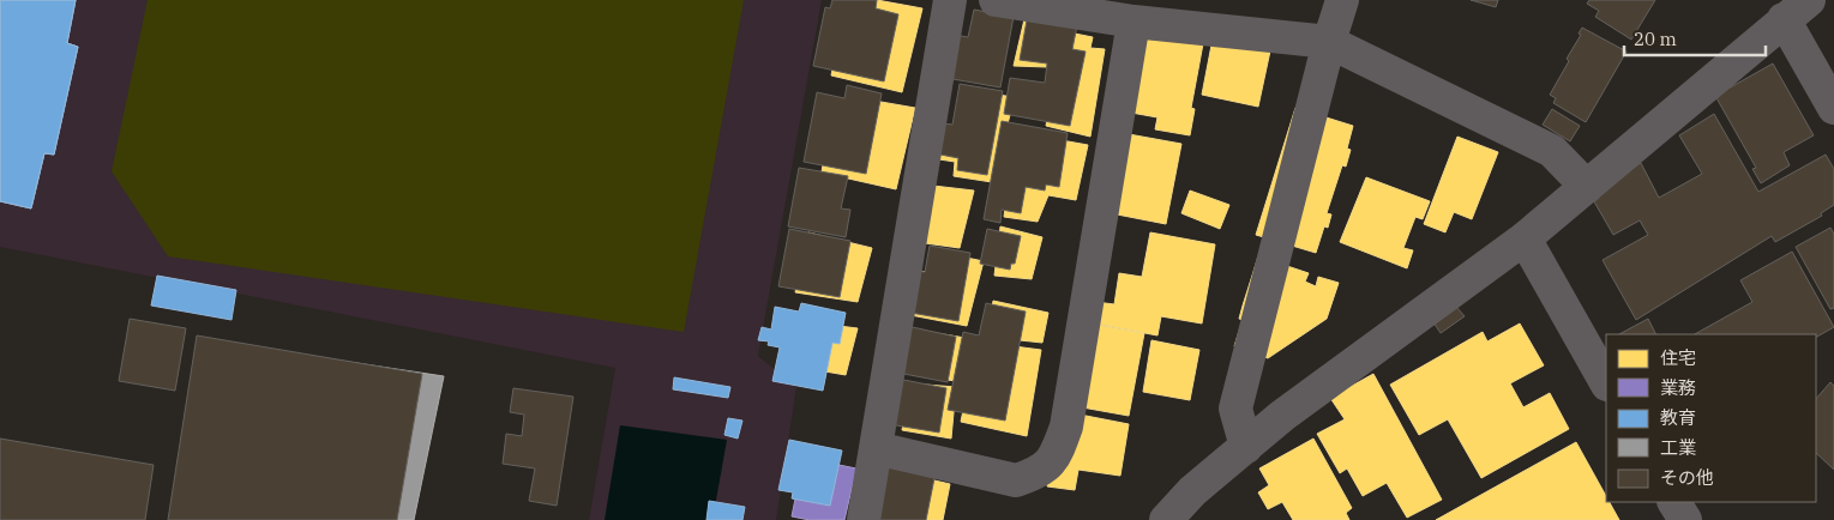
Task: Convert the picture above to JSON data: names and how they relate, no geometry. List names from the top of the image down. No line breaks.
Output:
{"legend":["住宅","業務","教育","工業","その他"],"scale_bar":"20 m"}
